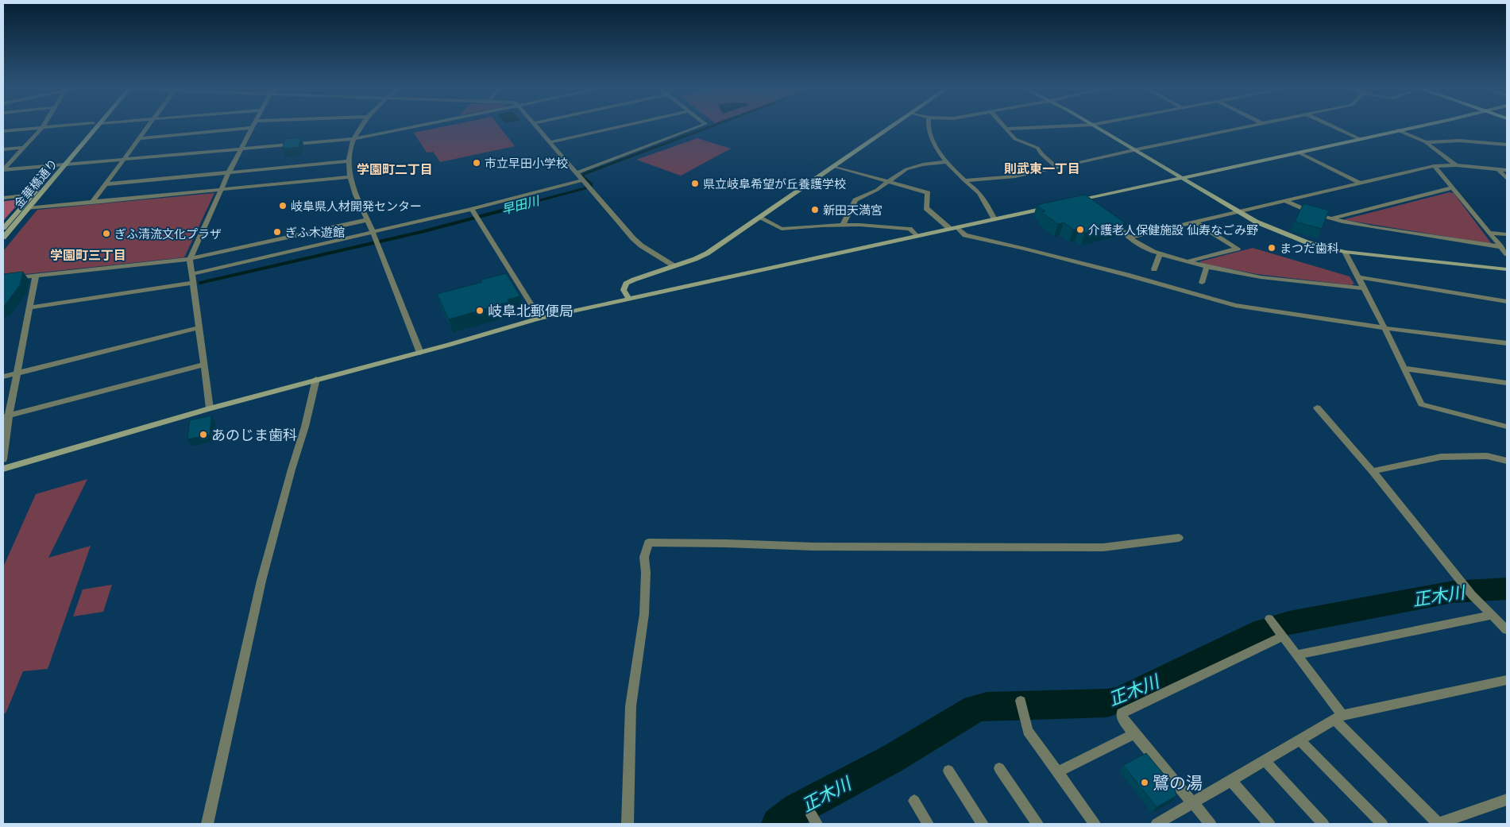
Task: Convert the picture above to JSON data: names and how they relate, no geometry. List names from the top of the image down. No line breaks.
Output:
{"streets":{"street":["金華橋通り"]},"districts":["則武東一丁目","学園町二丁目","学園町三丁目"],"water":["早田川","正木川"],"places":["市立早田小学校","県立岐阜希望が丘養護学校","岐阜県人材開発センター","新田天満宮","介護老人保健施設 仙寿なごみ野","ぎふ木遊館","ぎふ清流文化プラザ","まつだ歯科","岐阜北郵便局","あのじま歯科","鷺の湯"]}
